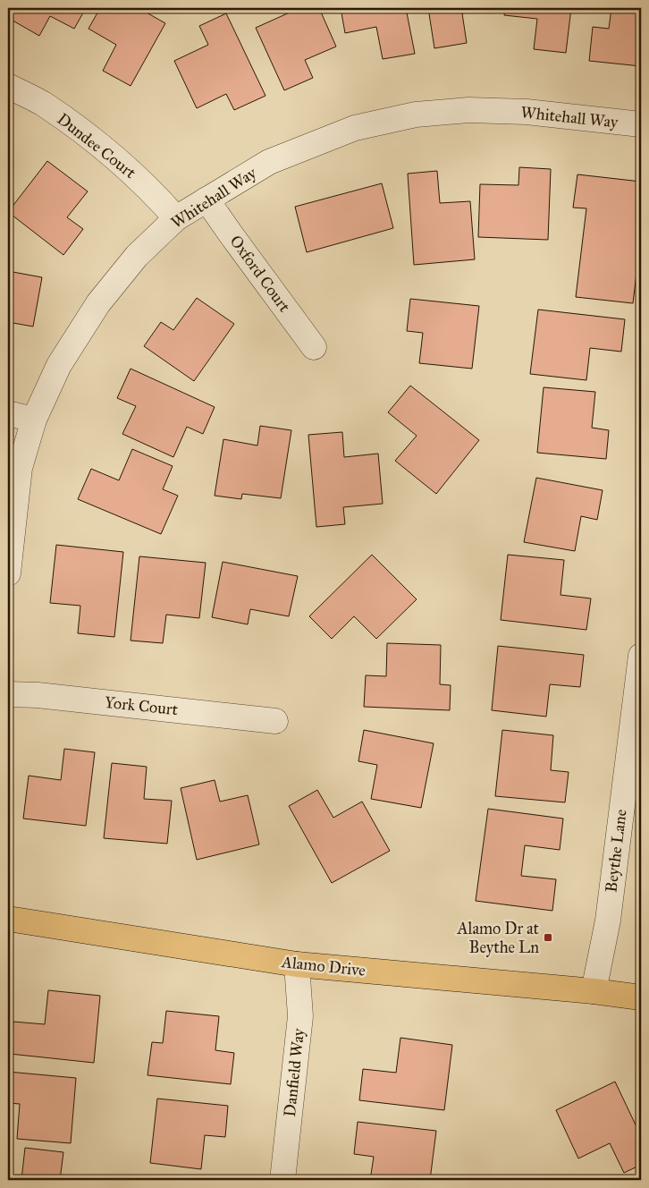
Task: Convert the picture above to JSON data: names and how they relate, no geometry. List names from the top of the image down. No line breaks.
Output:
{"streets":{"main road":["Alamo Drive"],"street":["Whitehall Way","Dundee Court","Oxford Court","York Court","Beythe Lane","Danfield Way"]},"crossings":[["Whitehall Way","Dundee Court"],["Whitehall Way","Oxford Court"],["Beythe Lane","Alamo Drive"],["Alamo Drive","Danfield Way"]],"places":{"transit":["Alamo Dr at Beythe Ln"]}}
